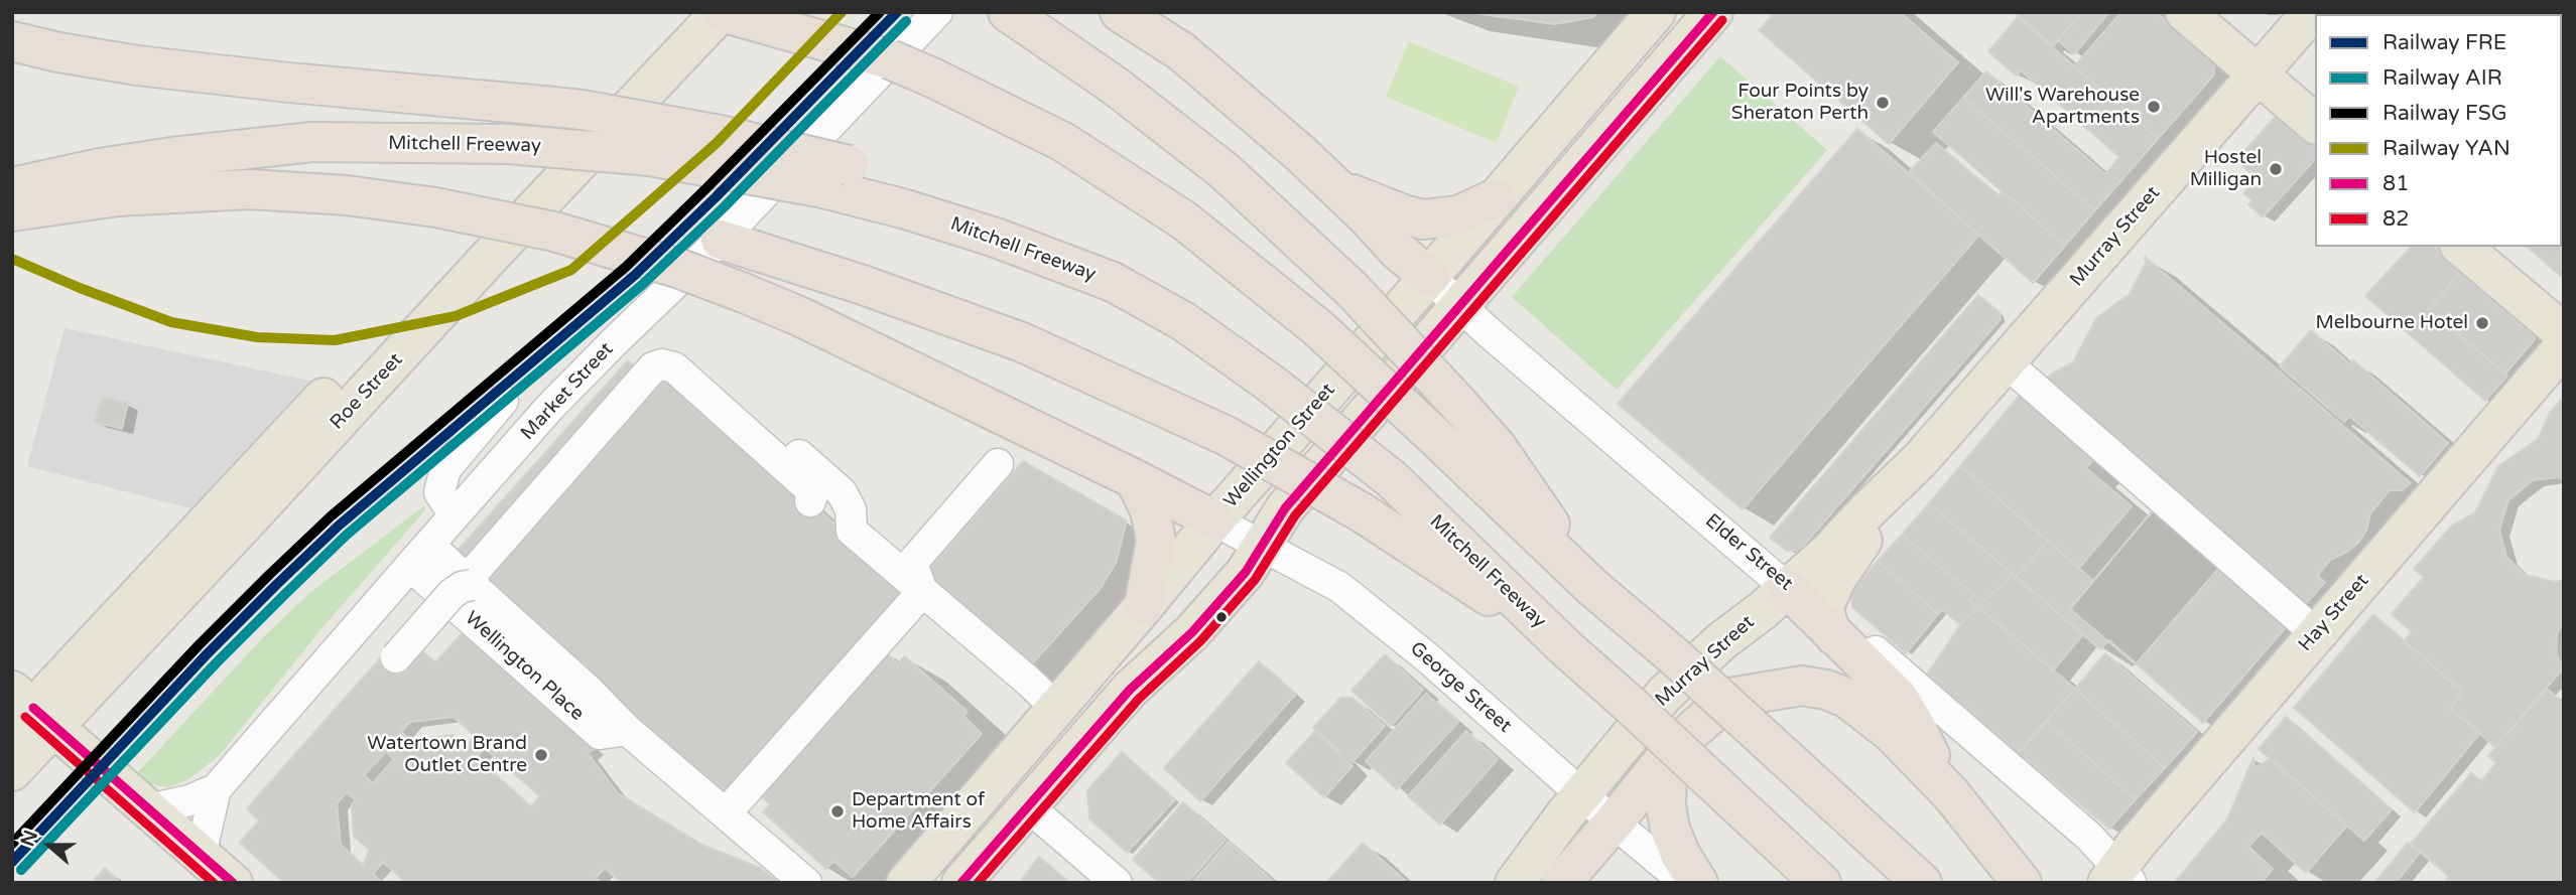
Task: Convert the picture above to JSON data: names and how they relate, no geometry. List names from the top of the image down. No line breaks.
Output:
{"streets":{"highway":["Mitchell Freeway"],"main road":["Murray Street","Roe Street","Wellington Street","Hay Street"],"street":["Market Street","Elder Street","Wellington Place","George Street"]},"crossings":[["Murray Street","Elder Street"],["Murray Street","George Street"],["Market Street","Wellington Place"],["Wellington Street","Elder Street"],["Wellington Street","George Street"]],"places":["Four Points by Sheraton Perth","Will's Warehouse Apartments","Hostel Milligan","Melbourne Hotel","Watertown Brand Outlet Centre","Department of Home Affairs"],"lines":["rail line FRE","rail line FSG","rail line YAN","transit line 81","transit line 82","rail line AIR"],"legend":["Railway FRE","Railway AIR","Railway FSG","Railway YAN","81","82"],"north":"left"}
